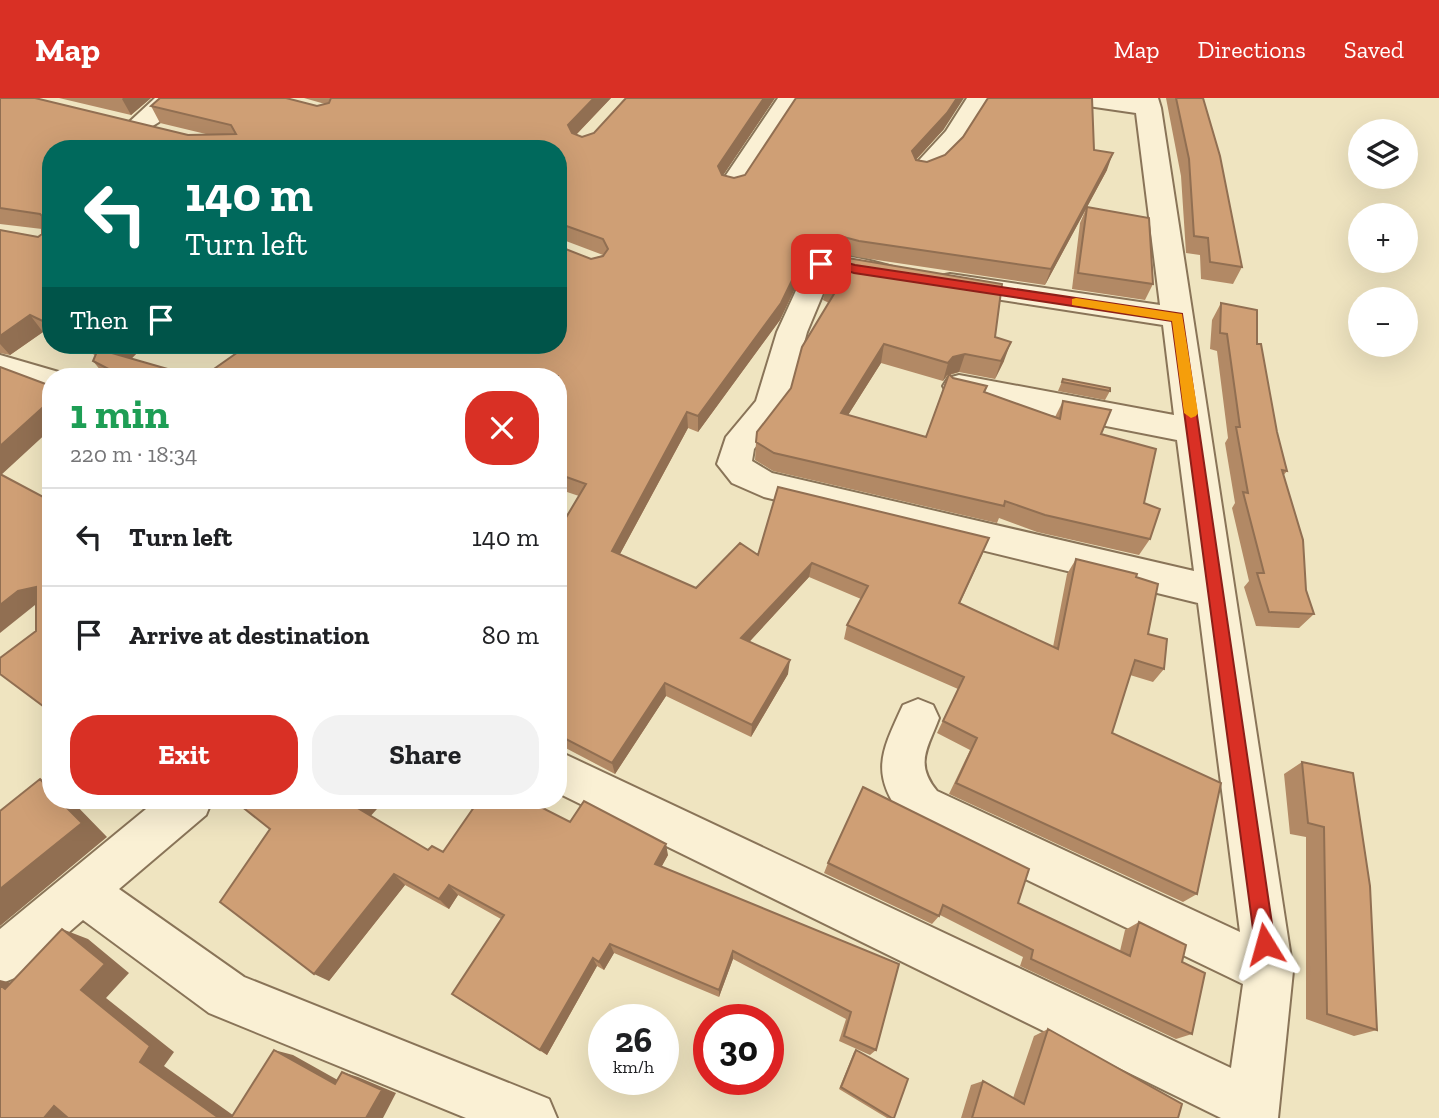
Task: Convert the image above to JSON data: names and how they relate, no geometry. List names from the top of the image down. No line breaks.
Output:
{"page":{"header":"Map","nav":["Map","Directions","Saved"],"map_buttons":["+","−"],"turn":["140 m","Turn left"],"then":"Then","heading":["1 min","220 m · 18:34"],"list":[{"name":"Turn left","value":"140 m"},{"name":"Arrive at destination","value":"80 m"}],"buttons":["Exit","Share"],"speed":"26 km/h","limit":"30"}}
